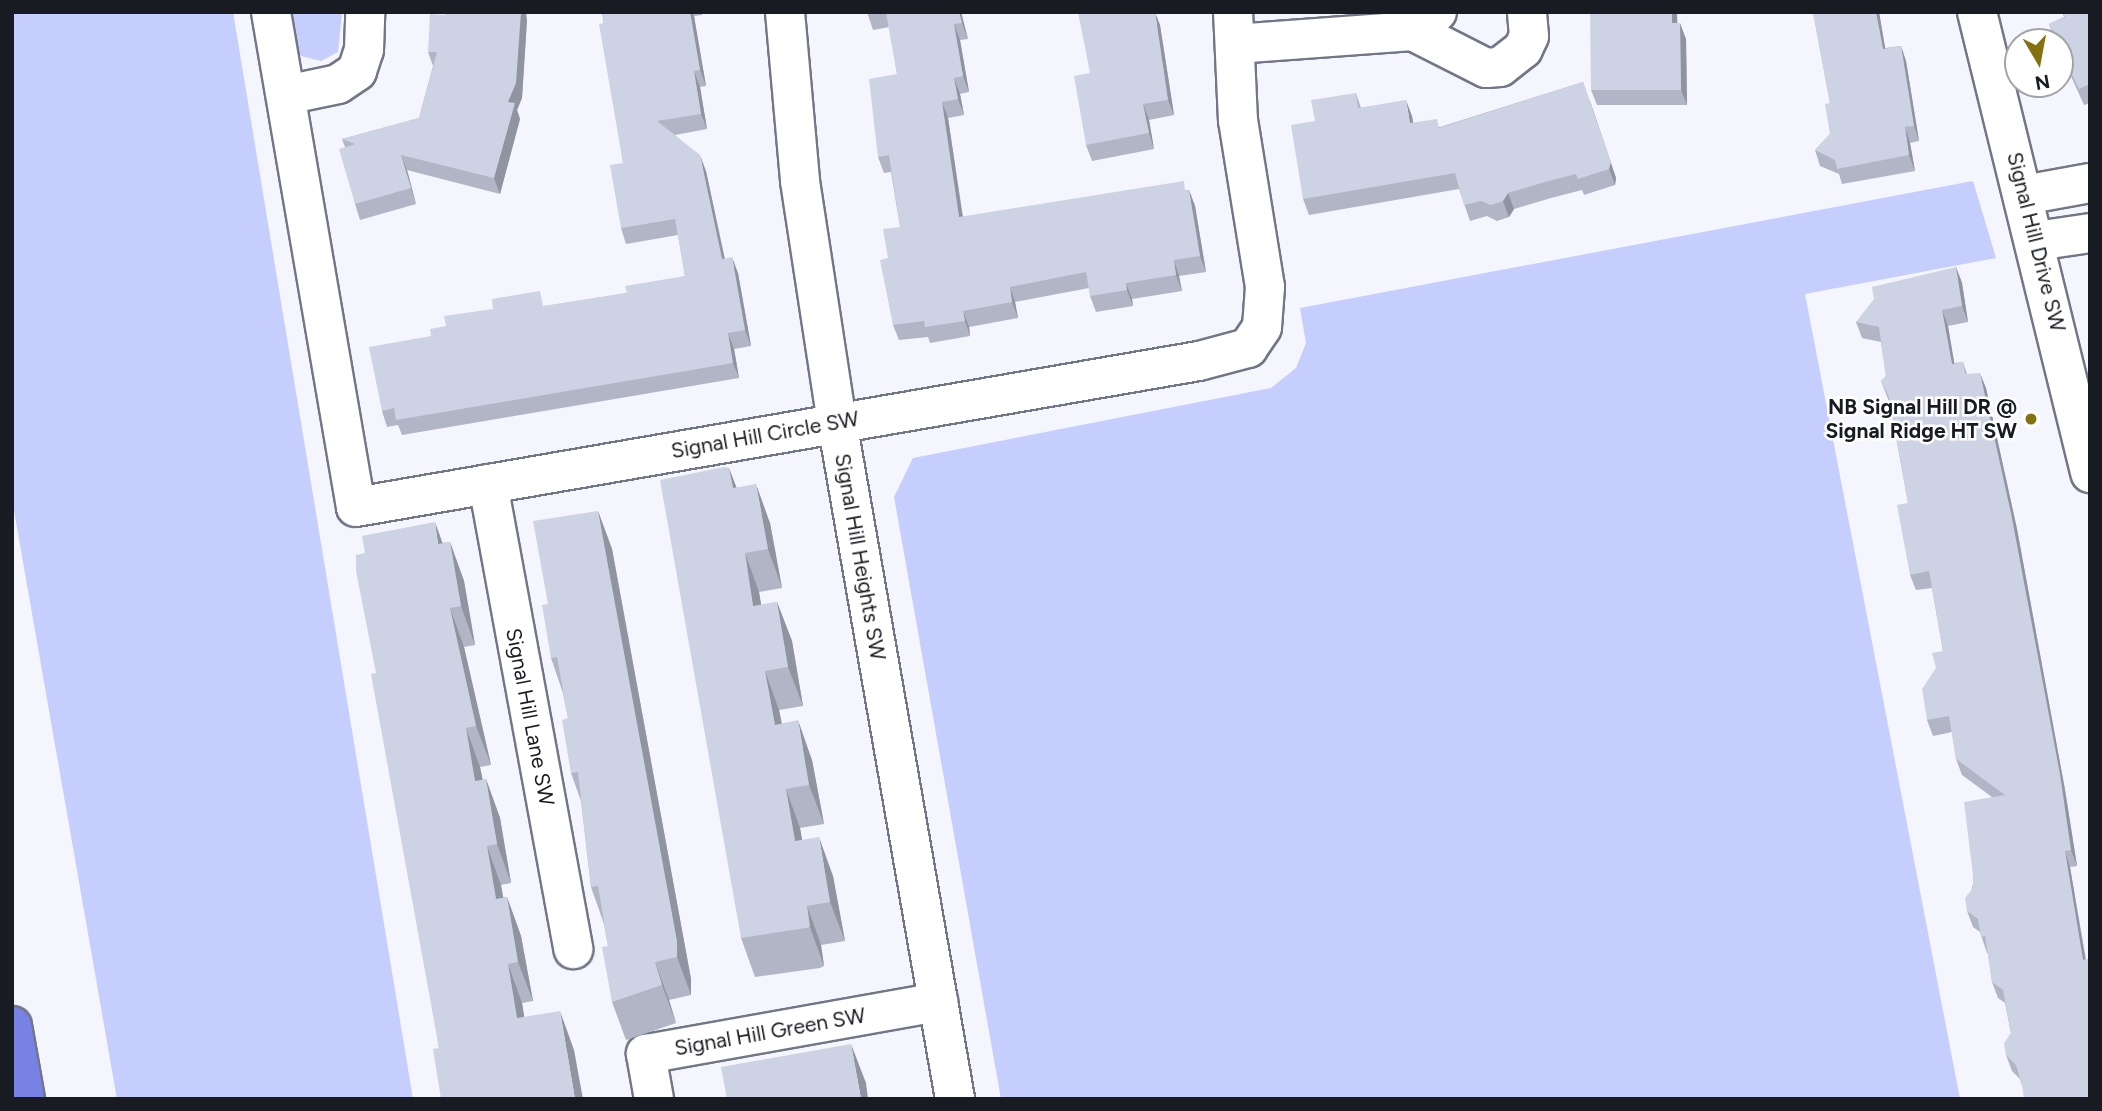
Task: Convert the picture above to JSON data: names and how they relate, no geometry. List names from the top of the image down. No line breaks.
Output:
{"streets":{"street":["Signal Hill Drive SW","Signal Hill Circle SW","Signal Hill Heights SW","Signal Hill Lane SW","Signal Hill Green SW"]},"crossings":[["Signal Hill Circle SW","Signal Hill Heights SW"],["Signal Hill Circle SW","Signal Hill Lane SW"],["Signal Hill Heights SW","Signal Hill Green SW"]],"places":["NB Signal Hill DR @ Signal Ridge HT SW"],"north":"bottom"}
